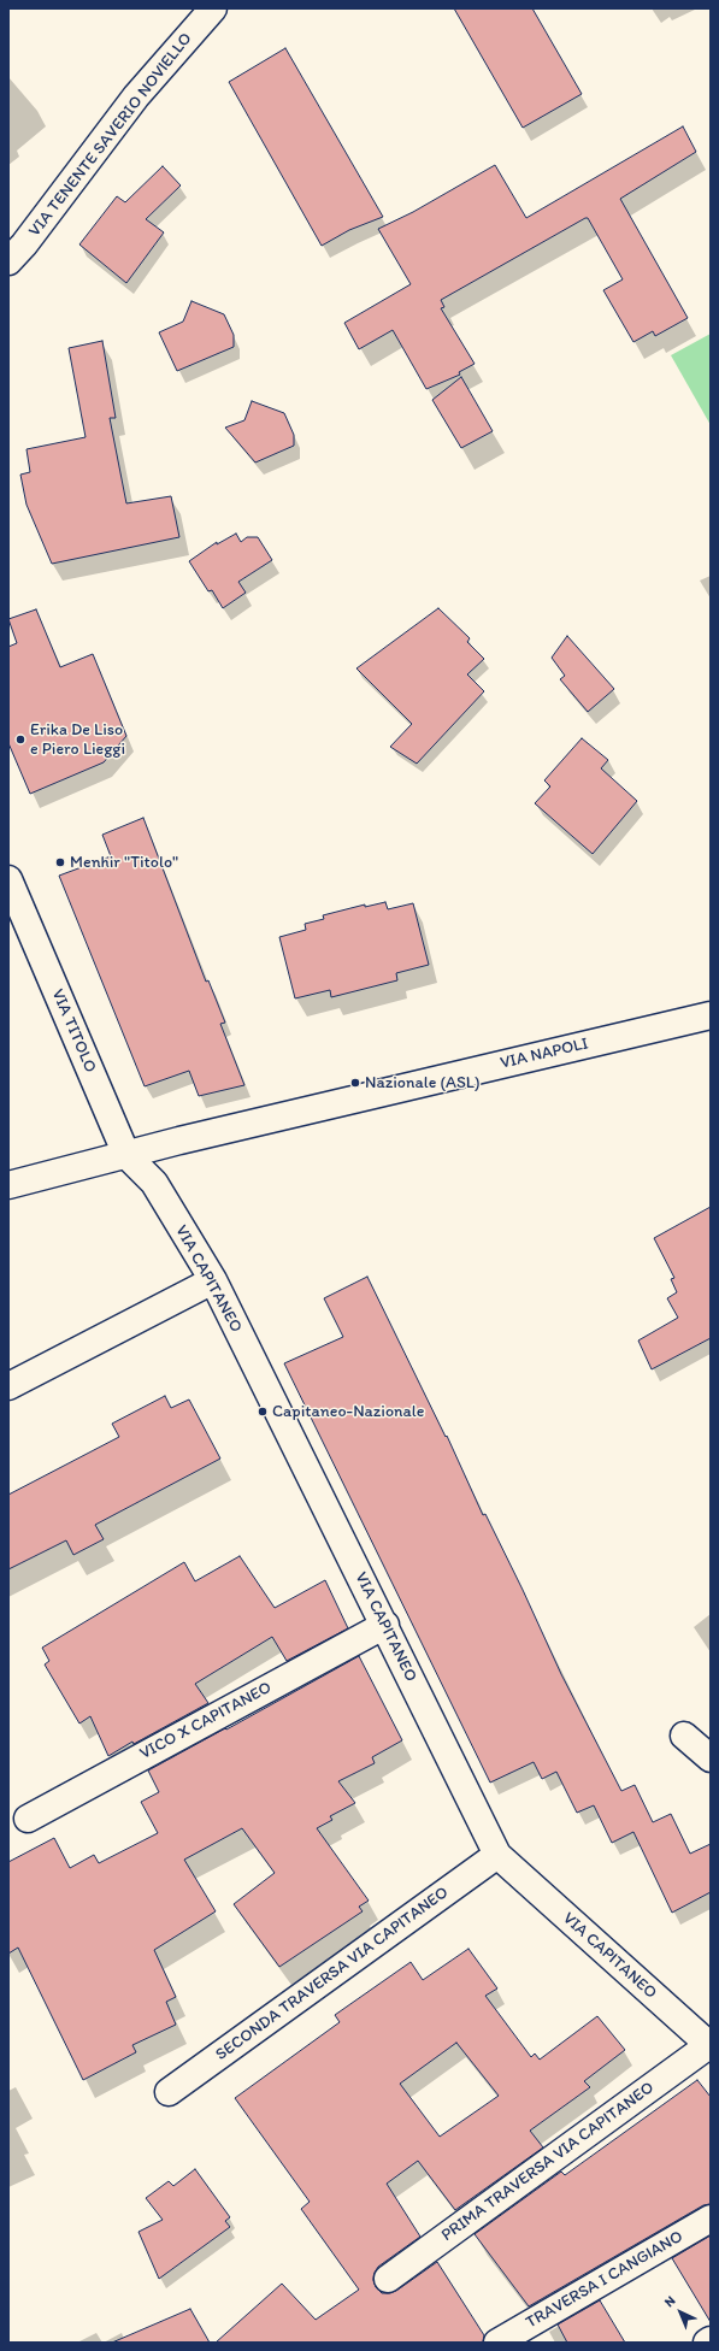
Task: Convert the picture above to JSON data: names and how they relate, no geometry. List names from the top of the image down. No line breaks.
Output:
{"streets":{"street":["VIA TENENTE SAVERIO NOVIELLO","VIA TITOLO","VIA NAPOLI","VIA CAPITANEO","VICO X CAPITANEO","SECONDA TRAVERSA VIA CAPITANEO","PRIMA TRAVERSA VIA CAPITANEO","TRAVERSA I CANGIANO"]},"crossings":[["VIA TITOLO","VIA NAPOLI"],["VIA TITOLO","VIA CAPITANEO"],["VIA NAPOLI","VIA CAPITANEO"],["VIA CAPITANEO","VICO X CAPITANEO"],["VIA CAPITANEO","SECONDA TRAVERSA VIA CAPITANEO"],["VIA CAPITANEO","PRIMA TRAVERSA VIA CAPITANEO"]],"places":["Erika De Liso e Piero Lieggi","Menhir \"Titolo\"","Nazionale (ASL)","Capitaneo-Nazionale"],"north":"top left"}
